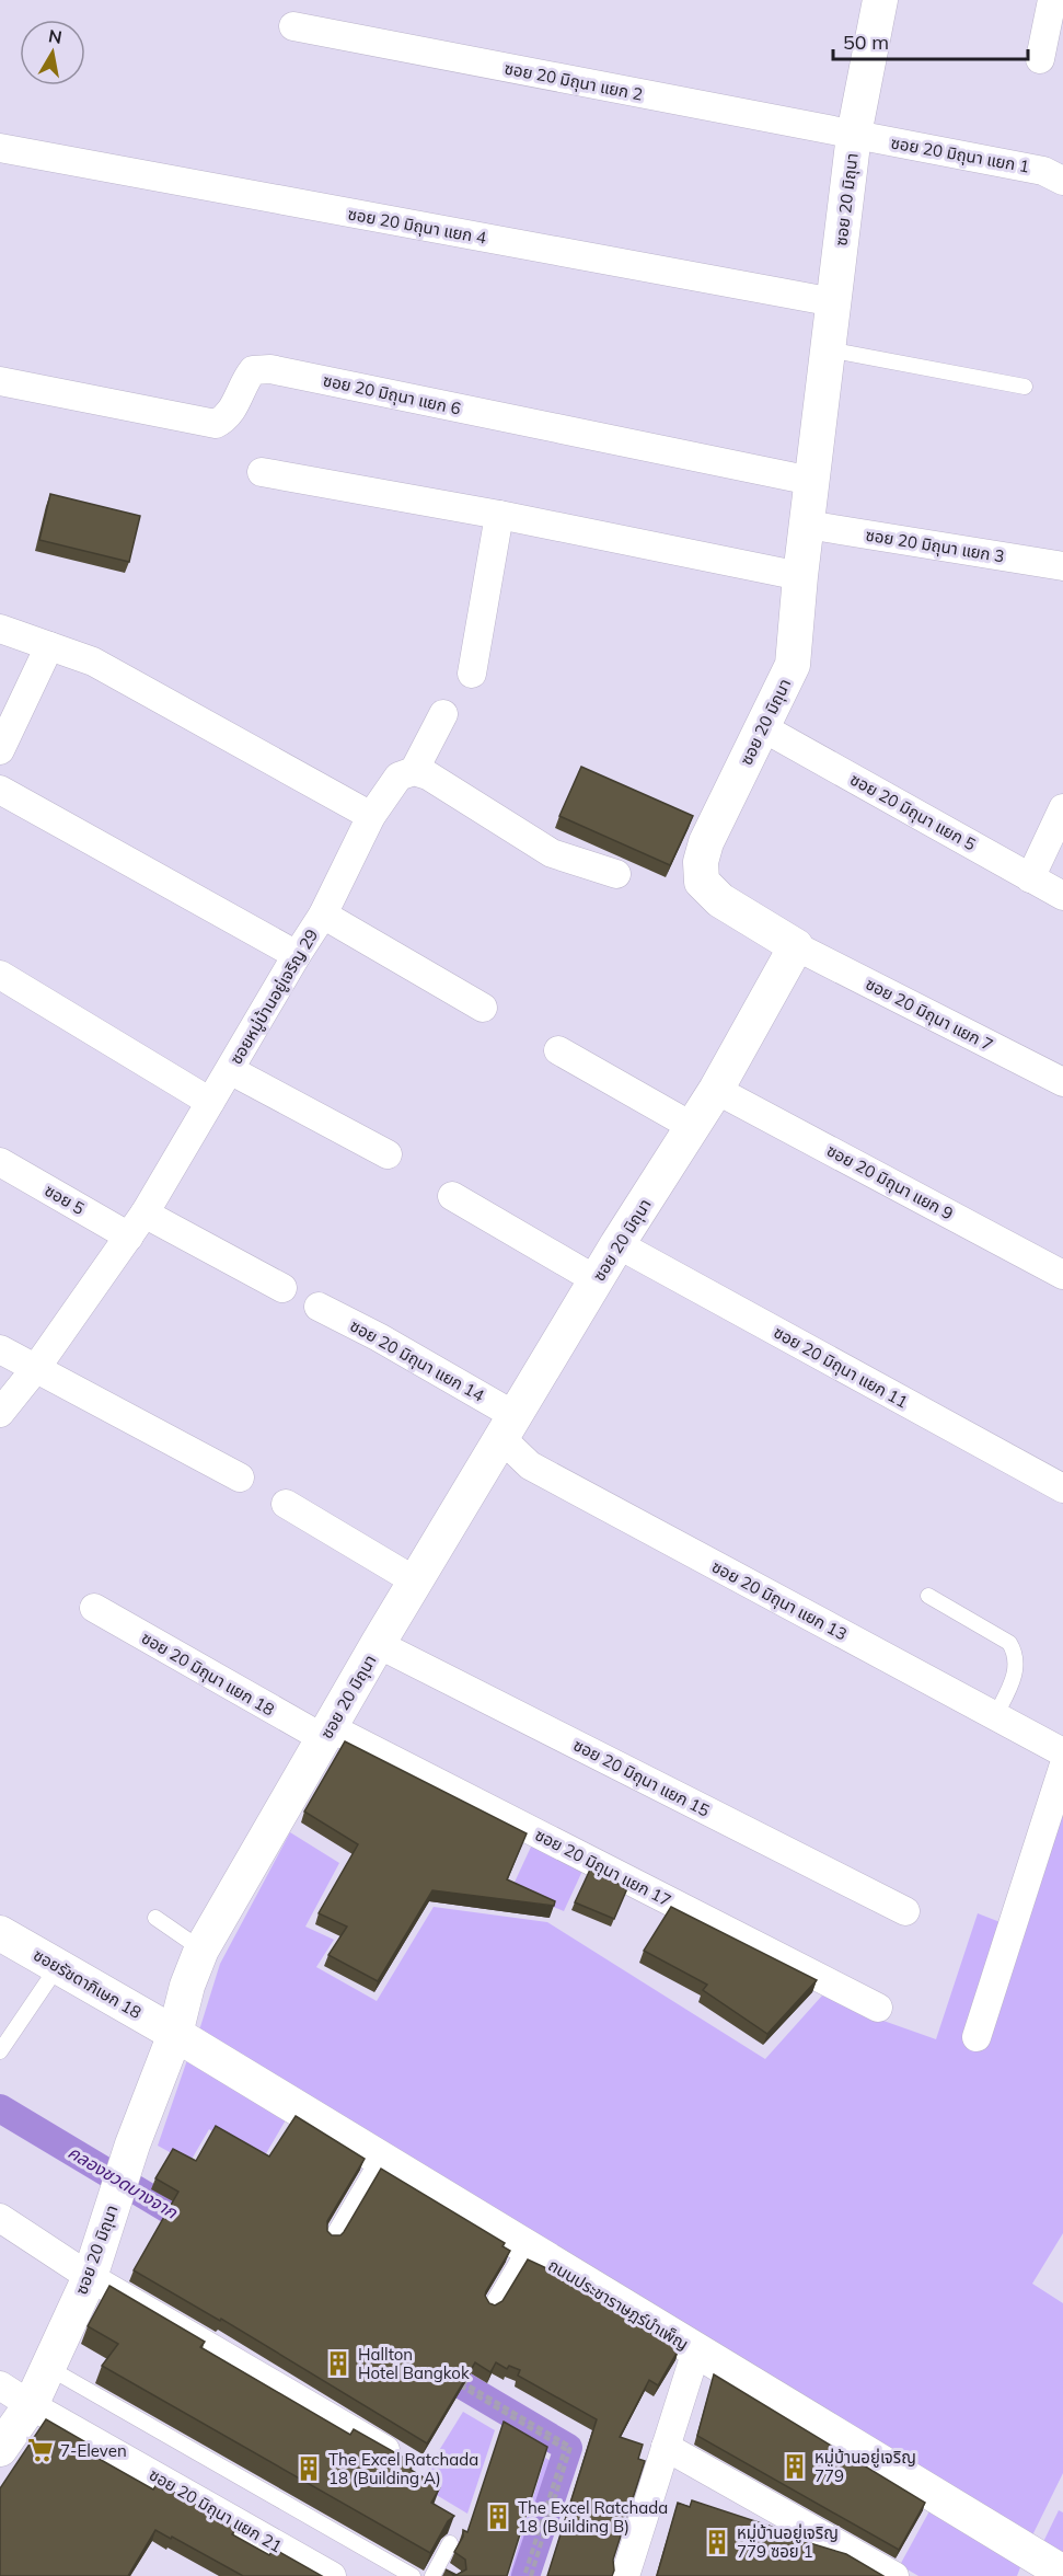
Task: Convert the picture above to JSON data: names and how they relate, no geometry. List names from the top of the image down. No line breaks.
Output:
{"streets":{"street":["ซอย 20 มิถุนา แยก 2","ซอย 20 มิถุนา แยก 1","ซอย 20 มิถุนา","ซอย 20 มิถุนา แยก 4","ซอย 20 มิถุนา แยก 6","ซอย 20 มิถุนา แยก 3","ซอย 20 มิถุนา แยก 5","ซอยหมู่บ้านอยู่เจริญ 29","ซอย 20 มิถุนา แยก 7","ซอย 20 มิถุนา แยก 9","ซอย 5","ซอย 20 มิถุนา แยก 14","ซอย 20 มิถุนา แยก 11","ซอย 20 มิถุนา แยก 13","ซอย 20 มิถุนา แยก 18","ซอย 20 มิถุนา แยก 15","ซอย 20 มิถุนา แยก 17","ซอยรัชดาภิเษก 18","ถนนประชาราษฎร์บำเพ็ญ","ซอย 20 มิถุนา แยก 21"]},"crossings":[["ซอย 20 มิถุนา แยก 2","ซอย 20 มิถุนา แยก 1"],["ซอย 20 มิถุนา แยก 2","ซอย 20 มิถุนา"],["ซอย 20 มิถุนา แยก 1","ซอย 20 มิถุนา"],["ซอย 20 มิถุนา","ซอย 20 มิถุนา แยก 4"],["ซอย 20 มิถุนา","ซอย 20 มิถุนา แยก 6"],["ซอย 20 มิถุนา","ซอย 20 มิถุนา แยก 3"],["ซอย 20 มิถุนา","ซอย 20 มิถุนา แยก 5"],["ซอย 20 มิถุนา","ซอย 20 มิถุนา แยก 7"],["ซอย 20 มิถุนา","ซอย 20 มิถุนา แยก 9"],["ซอย 20 มิถุนา","ซอย 20 มิถุนา แยก 14"],["ซอย 20 มิถุนา","ซอย 20 มิถุนา แยก 11"],["ซอย 20 มิถุนา","ซอย 20 มิถุนา แยก 13"],["ซอย 20 มิถุนา","ซอย 20 มิถุนา แยก 18"],["ซอย 20 มิถุนา","ซอย 20 มิถุนา แยก 15"],["ซอย 20 มิถุนา","ซอย 20 มิถุนา แยก 17"],["ซอย 20 มิถุนา","ซอยรัชดาภิเษก 18"],["ซอย 20 มิถุนา","ถนนประชาราษฎร์บำเพ็ญ"],["ซอย 20 มิถุนา","ซอย 20 มิถุนา แยก 21"],["ซอยหมู่บ้านอยู่เจริญ 29","ซอย 5"],["ซอย 20 มิถุนา แยก 14","ซอย 20 มิถุนา แยก 13"],["ซอย 20 มิถุนา แยก 18","ซอย 20 มิถุนา แยก 17"],["ซอยรัชดาภิเษก 18","ถนนประชาราษฎร์บำเพ็ญ"]],"water":["คลองชวดบางจาก"],"places":{"building":["Hallton Hotel Bangkok","หมู่บ้านอยู่เจริญ 779","The Excel Ratchada 18 (Building A)","The Excel Ratchada 18 (Building B)","หมู่บ้านอยู่เจริญ 779 ซอย 1"],"supermarket":["7-Eleven"]},"scale_bar":"50 m","north":"top"}
